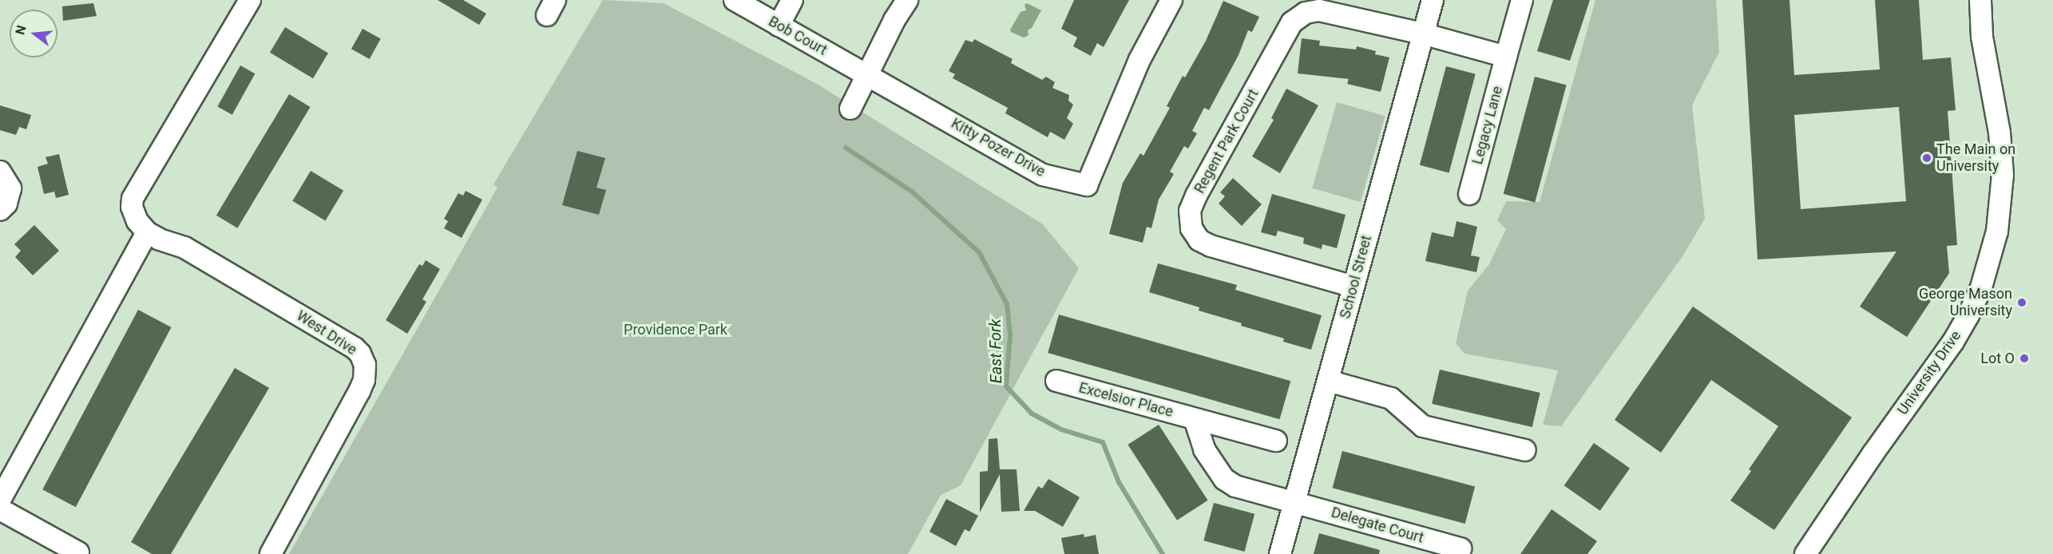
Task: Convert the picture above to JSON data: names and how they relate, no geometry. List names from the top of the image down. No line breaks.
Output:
{"streets":{"street":["Bob Court","Legacy Lane","Regent Park Court","Kitty Pozer Drive","School Street","West Drive","University Drive","Excelsior Place","Delegate Court"]},"crossings":[["Bob Court","Kitty Pozer Drive"],["Regent Park Court","School Street"],["School Street","Delegate Court"]],"water":["East Fork"],"parks":["Providence Park"],"places":["The Main on University","George Mason University","Lot O"],"north":"left"}
